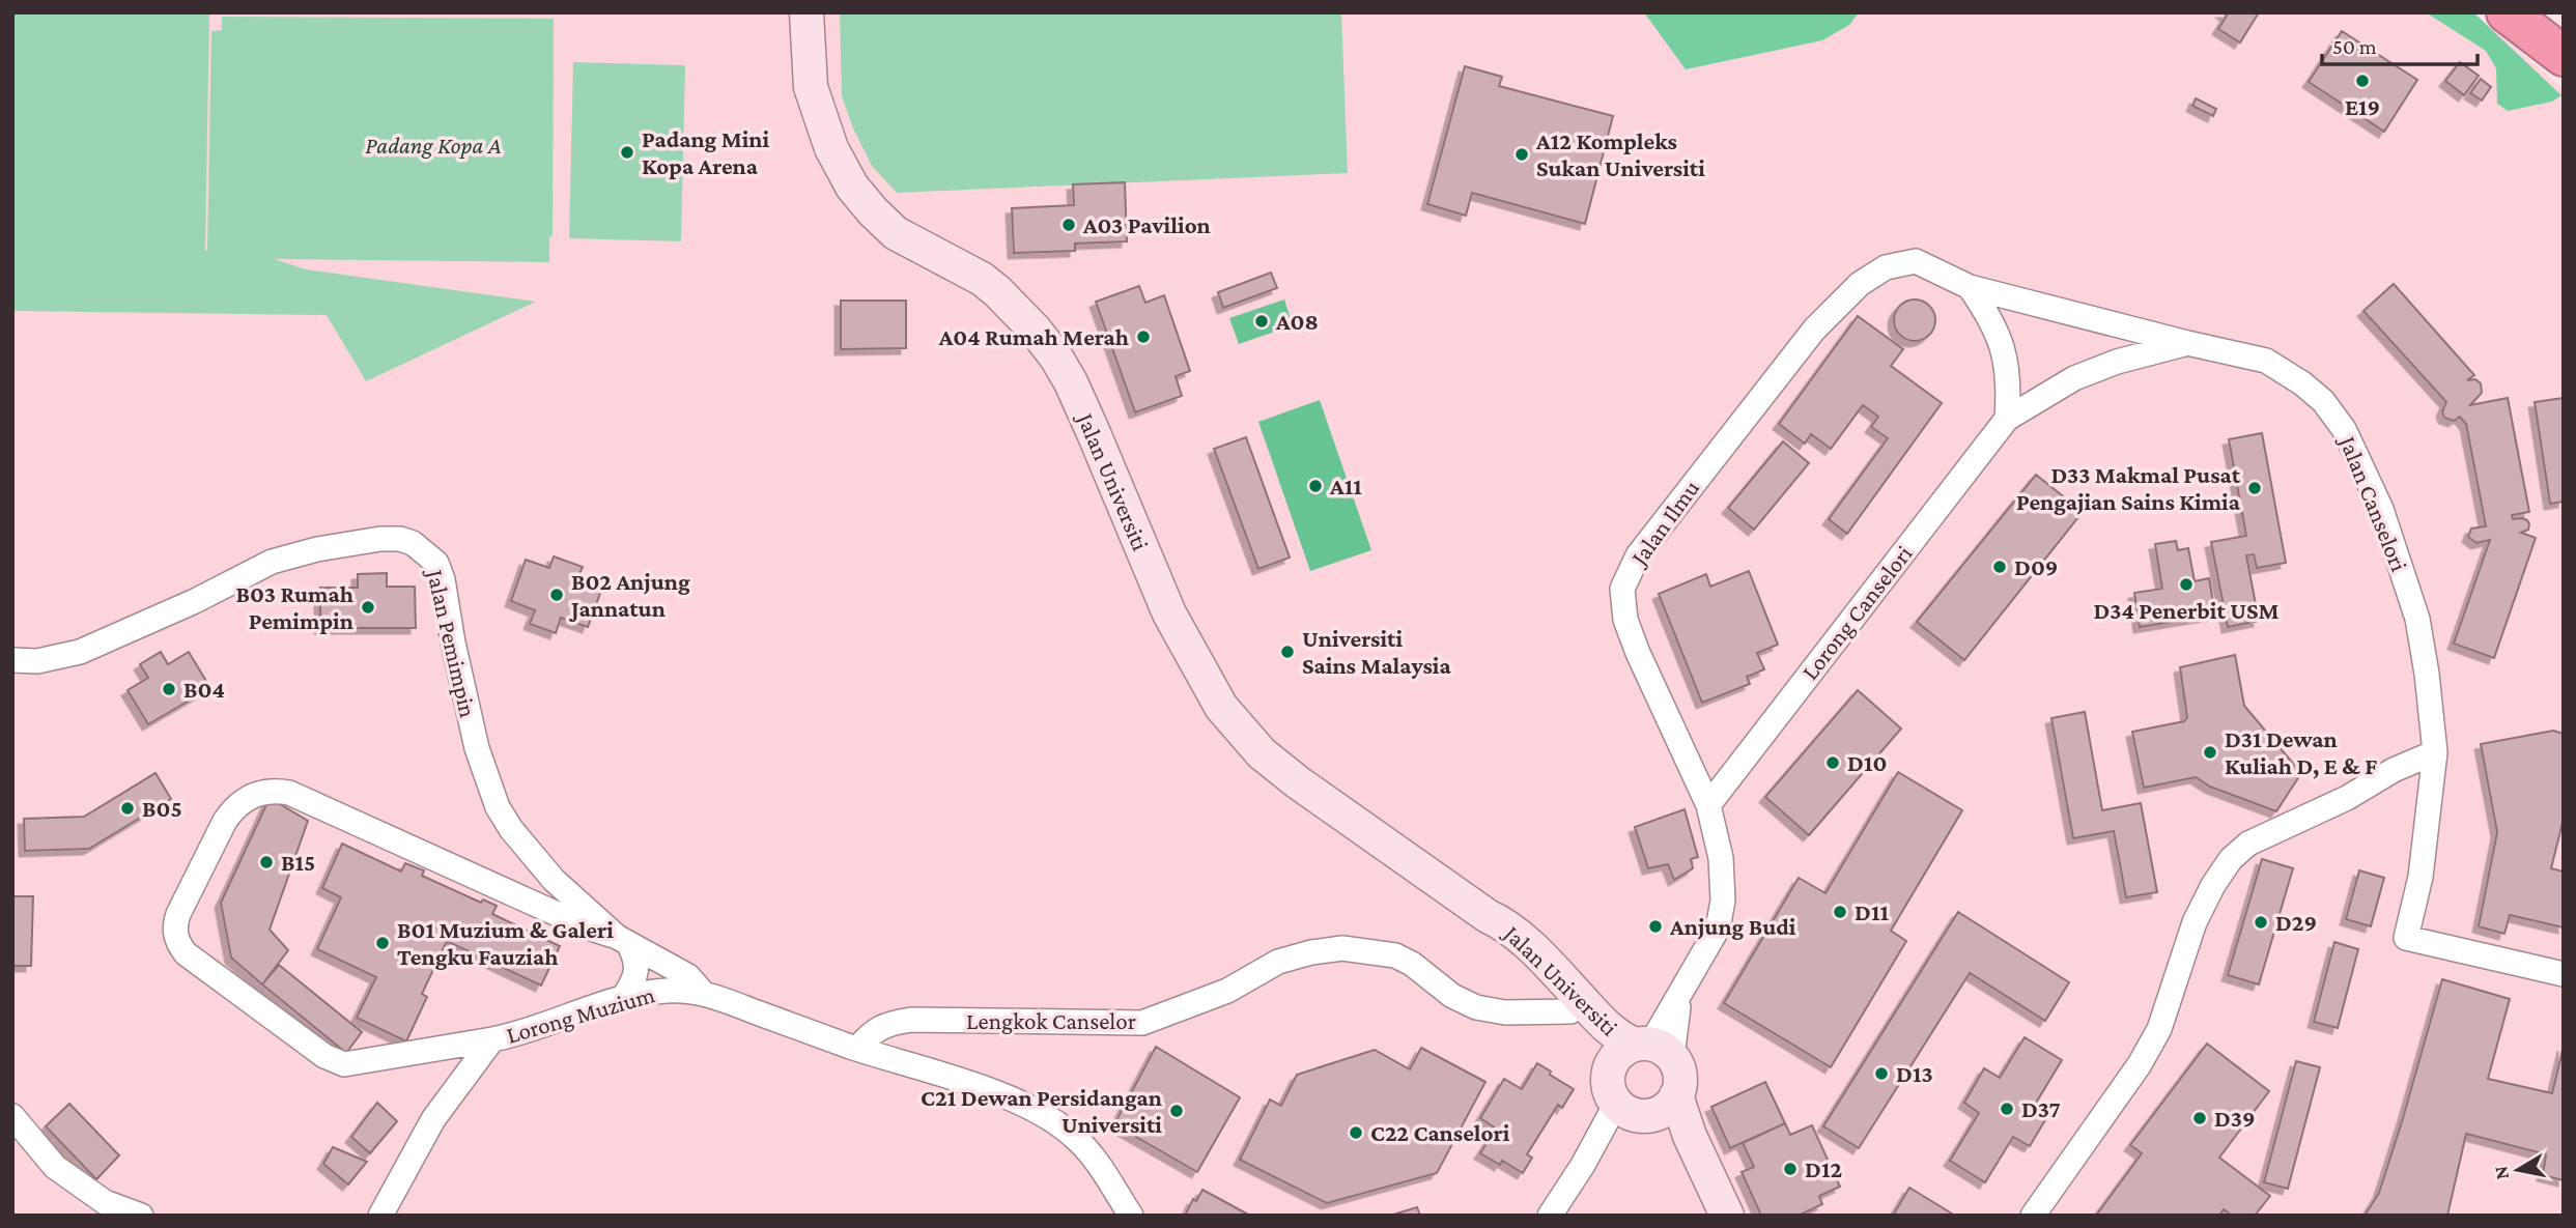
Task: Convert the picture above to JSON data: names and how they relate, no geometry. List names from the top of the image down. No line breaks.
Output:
{"streets":{"street":["Jalan Universiti","Jalan Canselori","Jalan Ilmu","Lorong Canselori","Jalan Pemimpin","Lorong Muzium","Lengkok Canselor"]},"crossings":[["Jalan Universiti","Jalan Ilmu"],["Jalan Universiti","Lengkok Canselor"],["Jalan Canselori","Jalan Ilmu"],["Jalan Canselori","Lorong Canselori"],["Jalan Ilmu","Lorong Canselori"],["Jalan Pemimpin","Lorong Muzium"]],"parks":["Padang Kopa A"],"places":["E19","Padang Mini Kopa Arena","A12 Kompleks Sukan Universiti","A03 Pavilion","A08","A04 Rumah Merah","A11","D33 Makmal Pusat Pengajian Sains Kimia","D09","D34 Penerbit USM","B02 Anjung Jannatun","B03 Rumah Pemimpin","Universiti Sains Malaysia","B04","D31 Dewan Kuliah D, E & F","D10","B05","B15","D11","D29","Anjung Budi","B01 Muzium & Galeri Tengku Fauziah","D13","D37","C21 Dewan Persidangan Universiti","D39","C22 Canselori","D12"],"scale_bar":"50 m","north":"left"}
